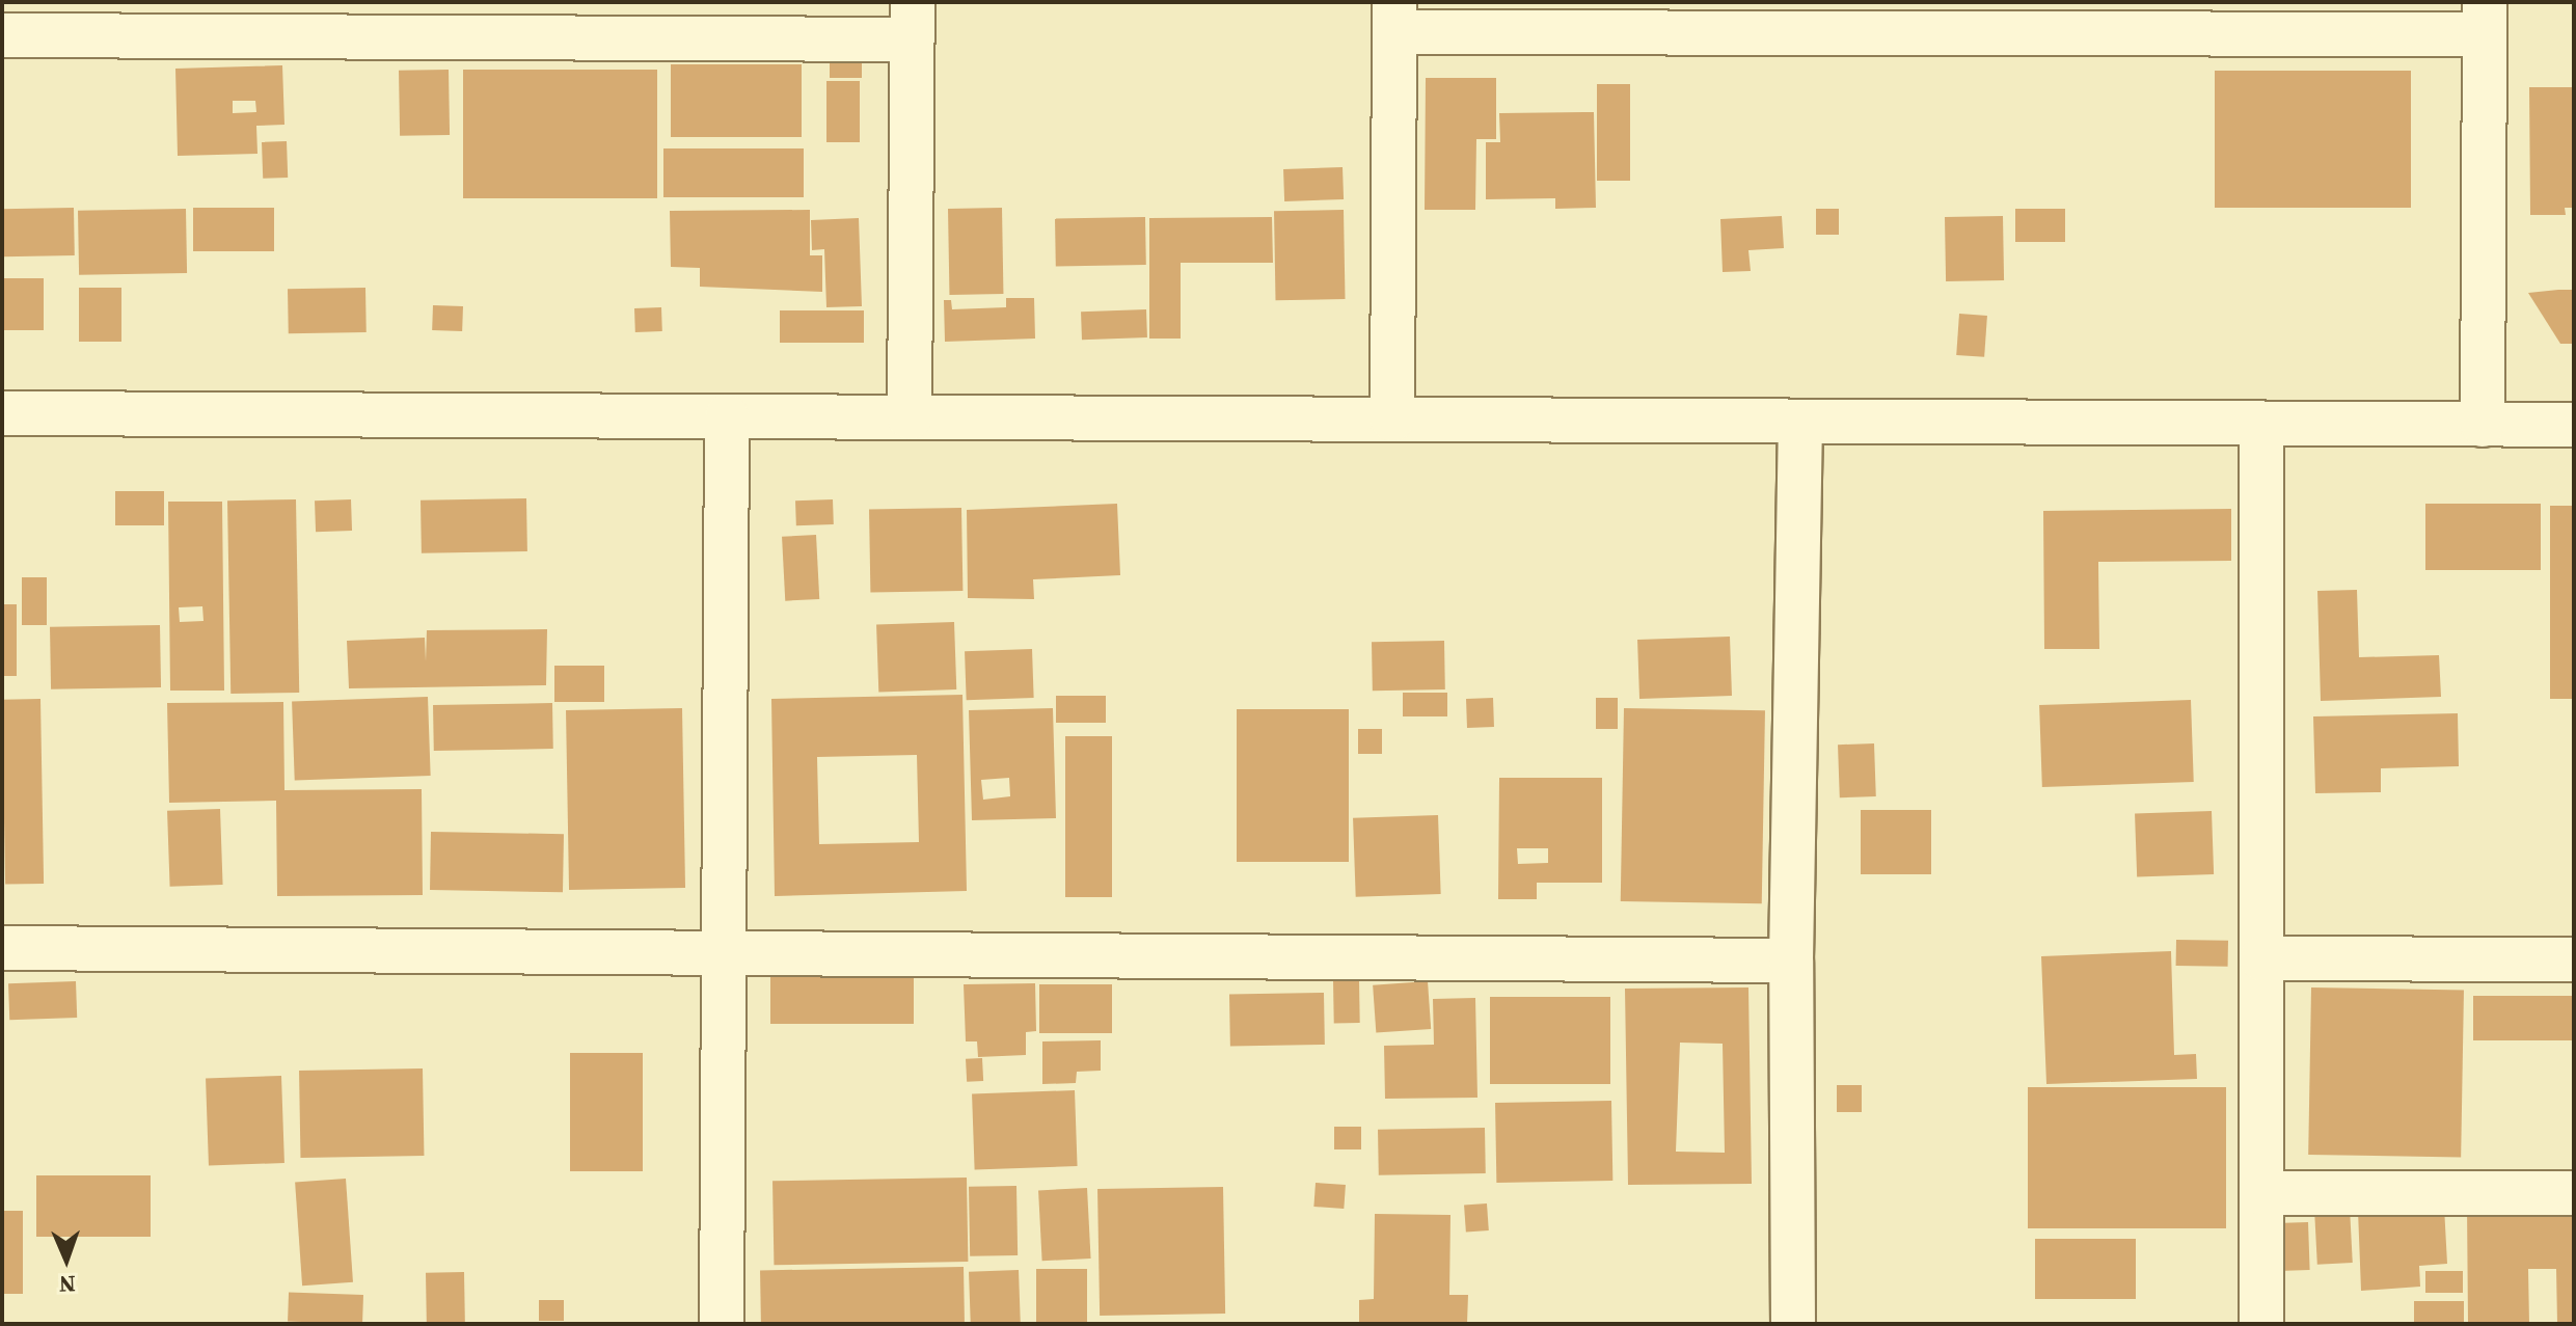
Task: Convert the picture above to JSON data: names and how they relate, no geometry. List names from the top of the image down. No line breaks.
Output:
{"north":"bottom"}
